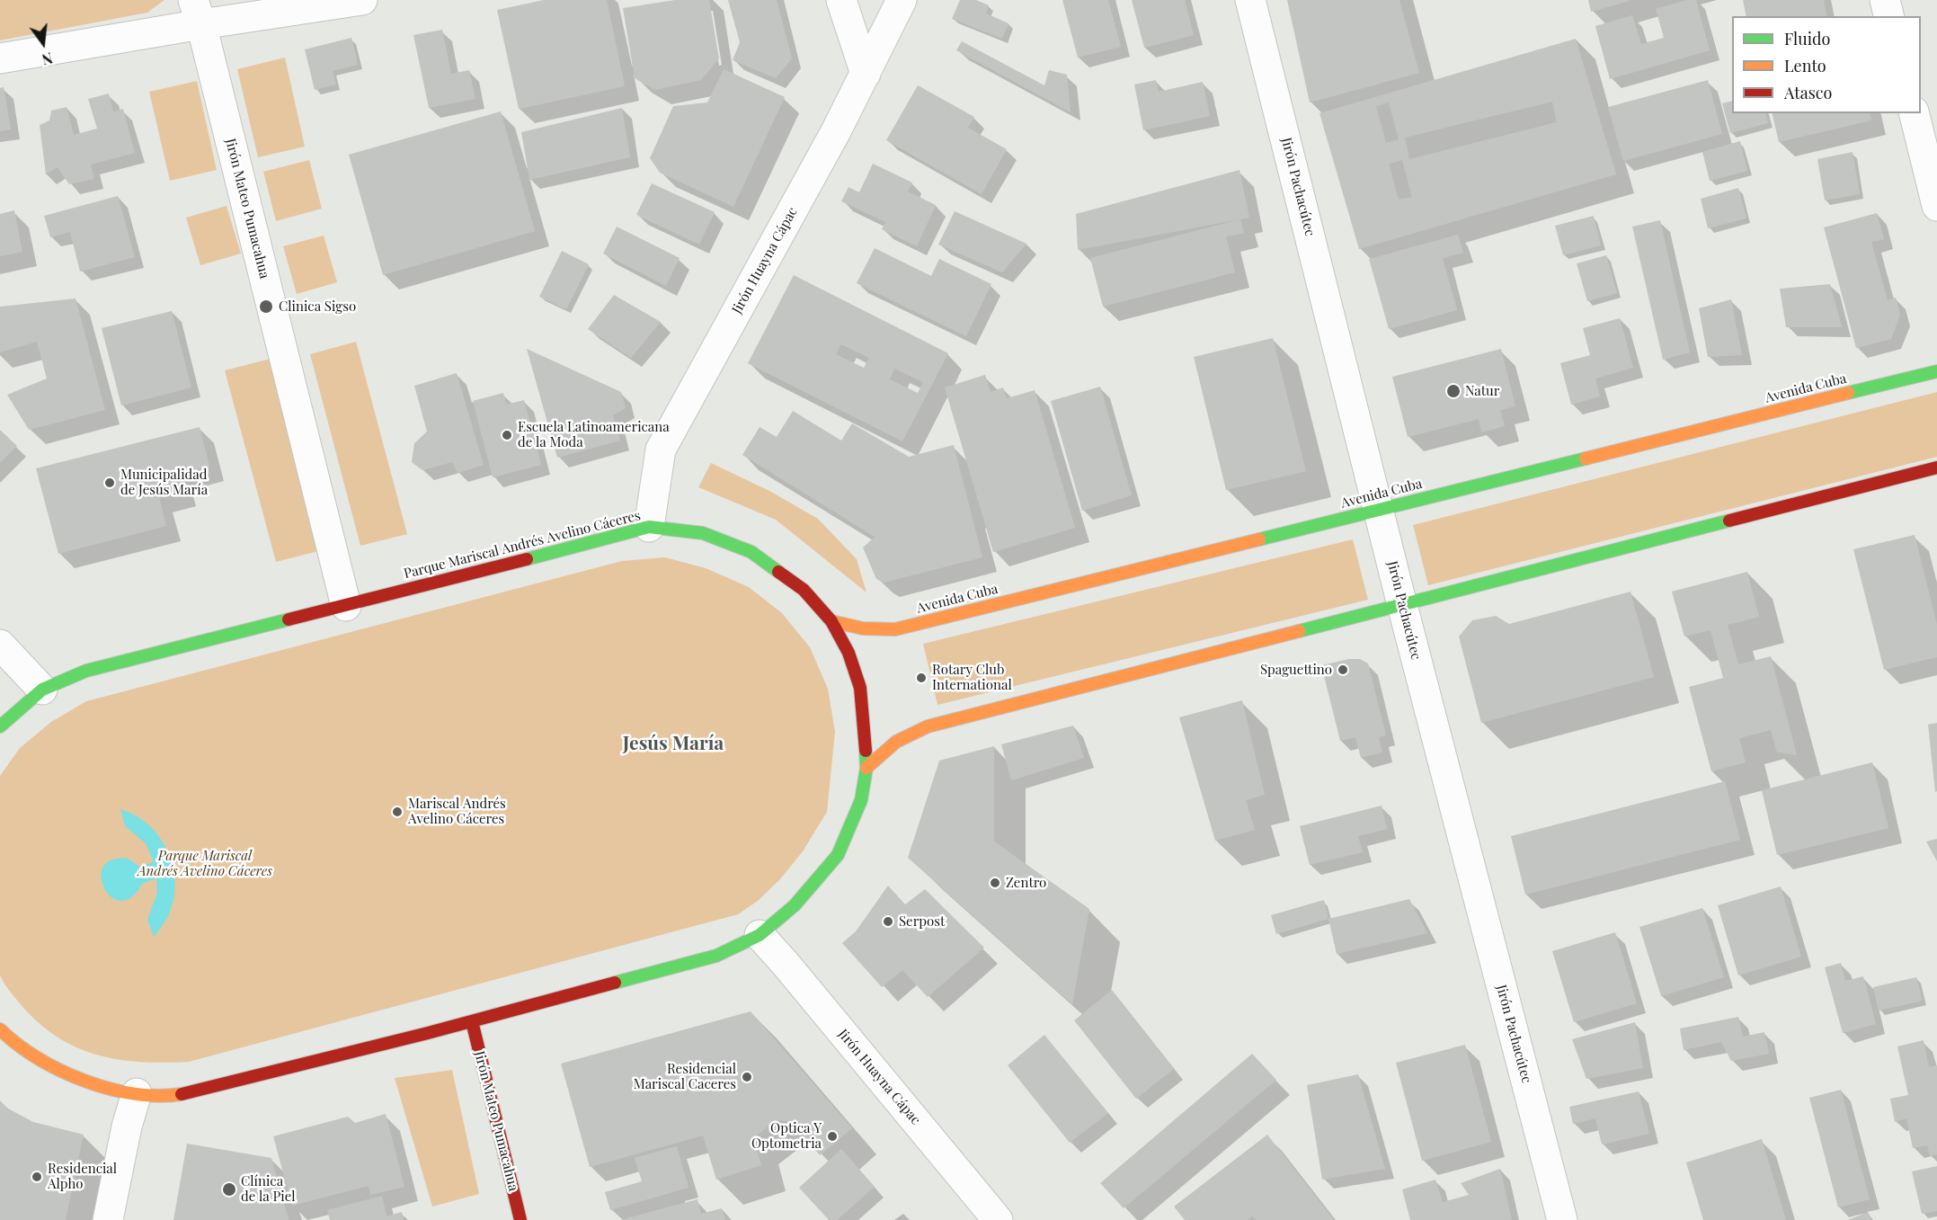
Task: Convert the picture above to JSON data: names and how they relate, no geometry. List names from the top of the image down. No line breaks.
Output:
{"streets":{"main road":["Jirón Mateo Pumacahua","Avenida Cuba","Parque Mariscal Andrés Avelino Cáceres"],"street":["Jirón Pachacútec","Jirón Huayna Cápac"]},"crossings":[["Jirón Pachacútec","Avenida Cuba"],["Jirón Mateo Pumacahua","Parque Mariscal Andrés Avelino Cáceres"],["Jirón Huayna Cápac","Parque Mariscal Andrés Avelino Cáceres"],["Avenida Cuba","Parque Mariscal Andrés Avelino Cáceres"]],"districts":["Jesús María"],"parks":["Parque Mariscal Andrés Avelino Cáceres"],"places":["Clinica Sigso","Natur","Escuela Latinoamericana de la Moda","Municipalidad de Jesús María","Spaguettino","Rotary Club International","Mariscal Andrés Avelino Cáceres","Zentro","Serpost","Residencial Mariscal Caceres","Optica Y Optometria","Residencial Alpho","Clínica de la Piel"],"legend":["Fluido","Lento","Atasco"],"north":"bottom"}
